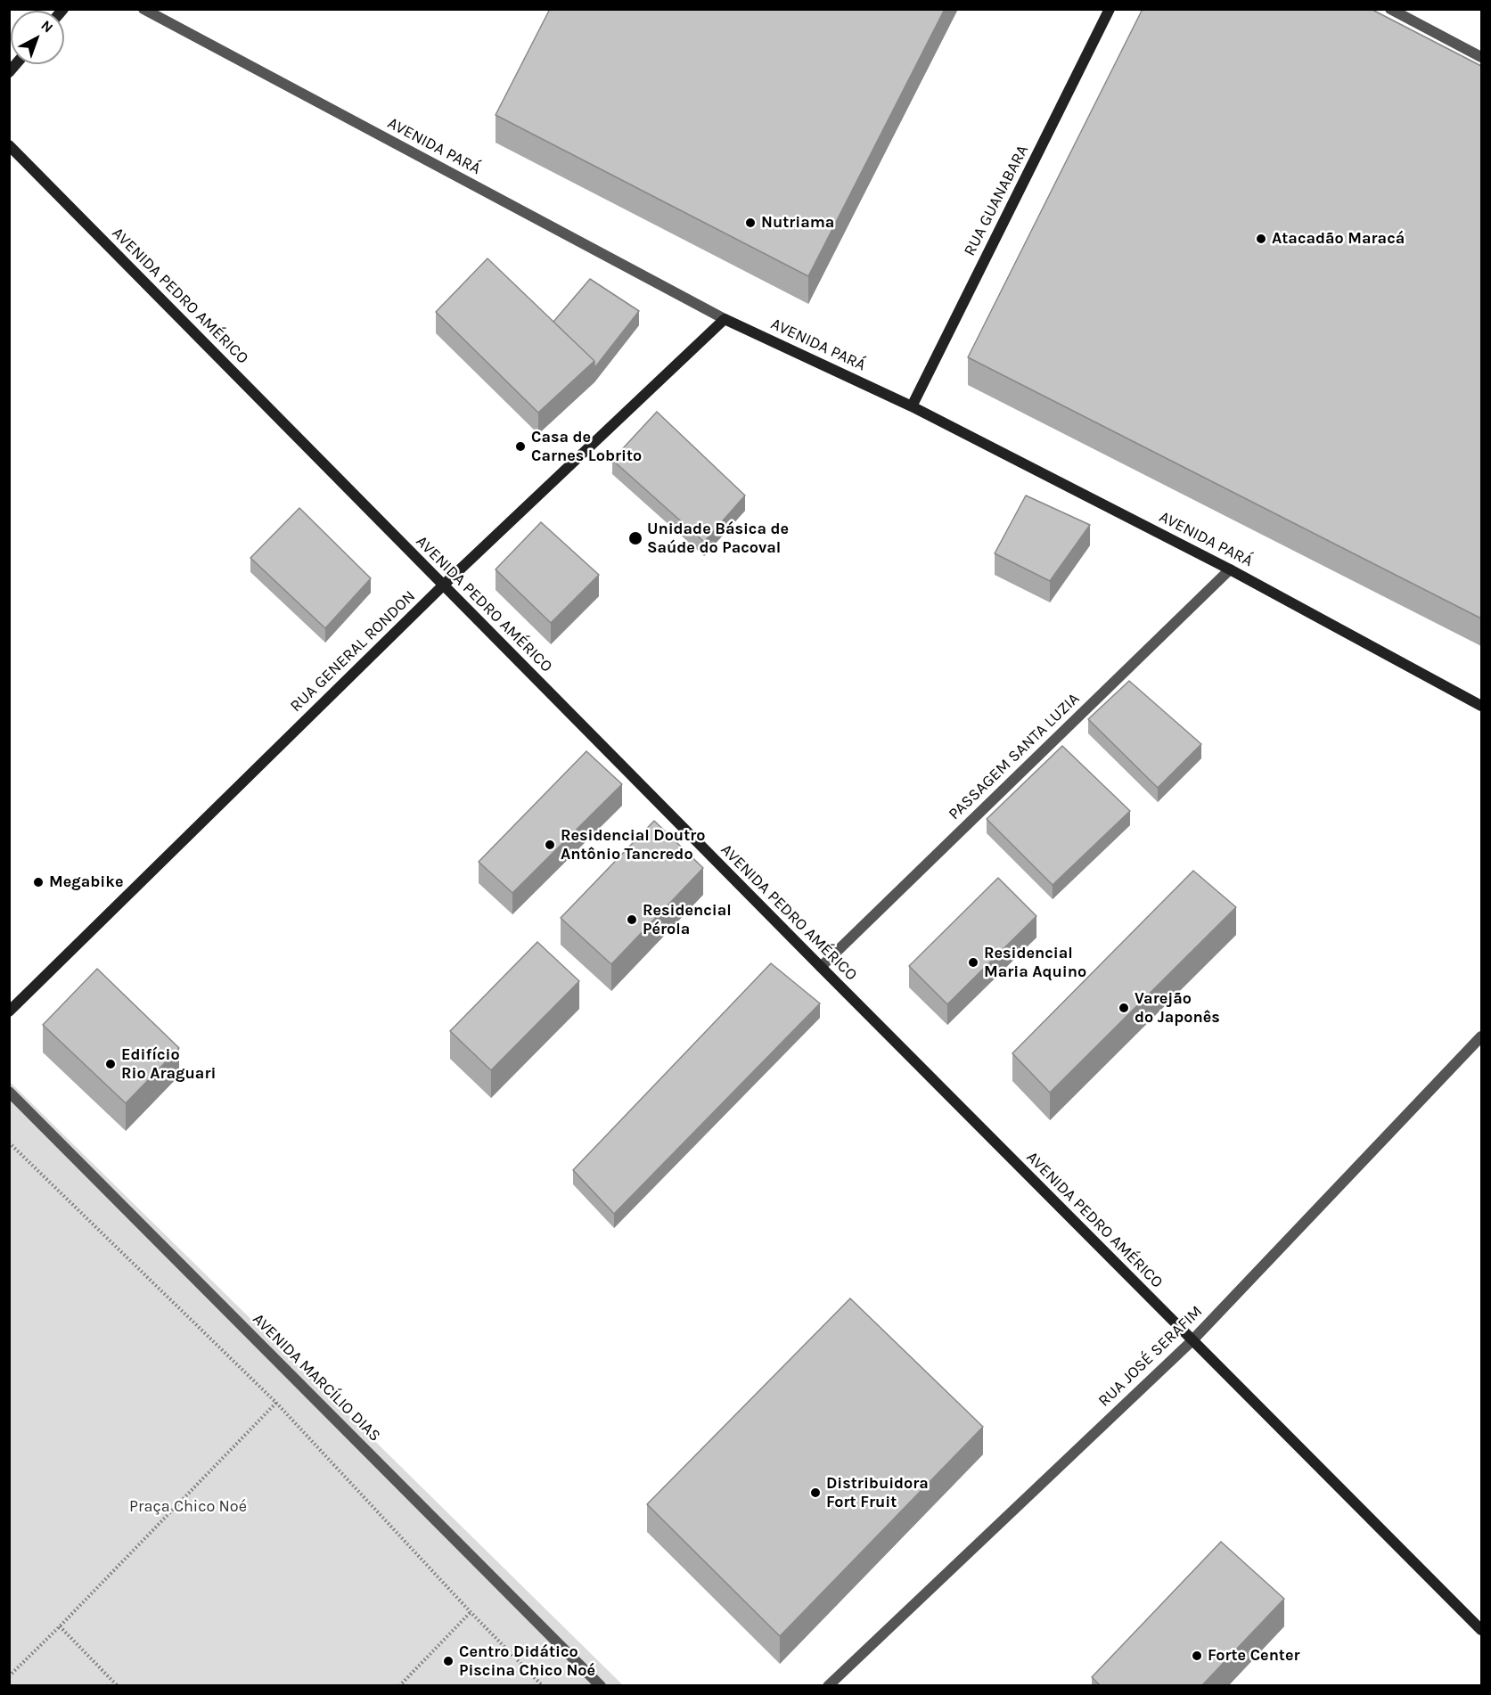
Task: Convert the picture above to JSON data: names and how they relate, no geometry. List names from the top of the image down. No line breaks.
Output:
{"streets":{"street":["AVENIDA PARÁ","RUA GUANABARA","AVENIDA PEDRO AMÉRICO","RUA GENERAL RONDON","PASSAGEM SANTA LUZIA","RUA JOSÉ SERAFIM","AVENIDA MARCÍLIO DIAS"]},"crossings":[["AVENIDA PARÁ","RUA GUANABARA"],["AVENIDA PARÁ","RUA GENERAL RONDON"],["AVENIDA PARÁ","PASSAGEM SANTA LUZIA"],["AVENIDA PEDRO AMÉRICO","RUA GENERAL RONDON"],["AVENIDA PEDRO AMÉRICO","PASSAGEM SANTA LUZIA"],["AVENIDA PEDRO AMÉRICO","RUA JOSÉ SERAFIM"]],"parks":["Praça Chico Noé"],"places":["Nutriama","Atacadão Maracá","Casa de Carnes Lobrito","Unidade Básica de Saúde do Pacoval","Residencial Doutro Antônio Tancredo","Megabike","Residencial Pérola","Residencial Maria Aquino","Varejão do Japonês","Edifício Rio Araguari","Distribuidora Fort Fruit","Forte Center","Centro Didático Piscina Chico Noé"],"north":"top right"}
